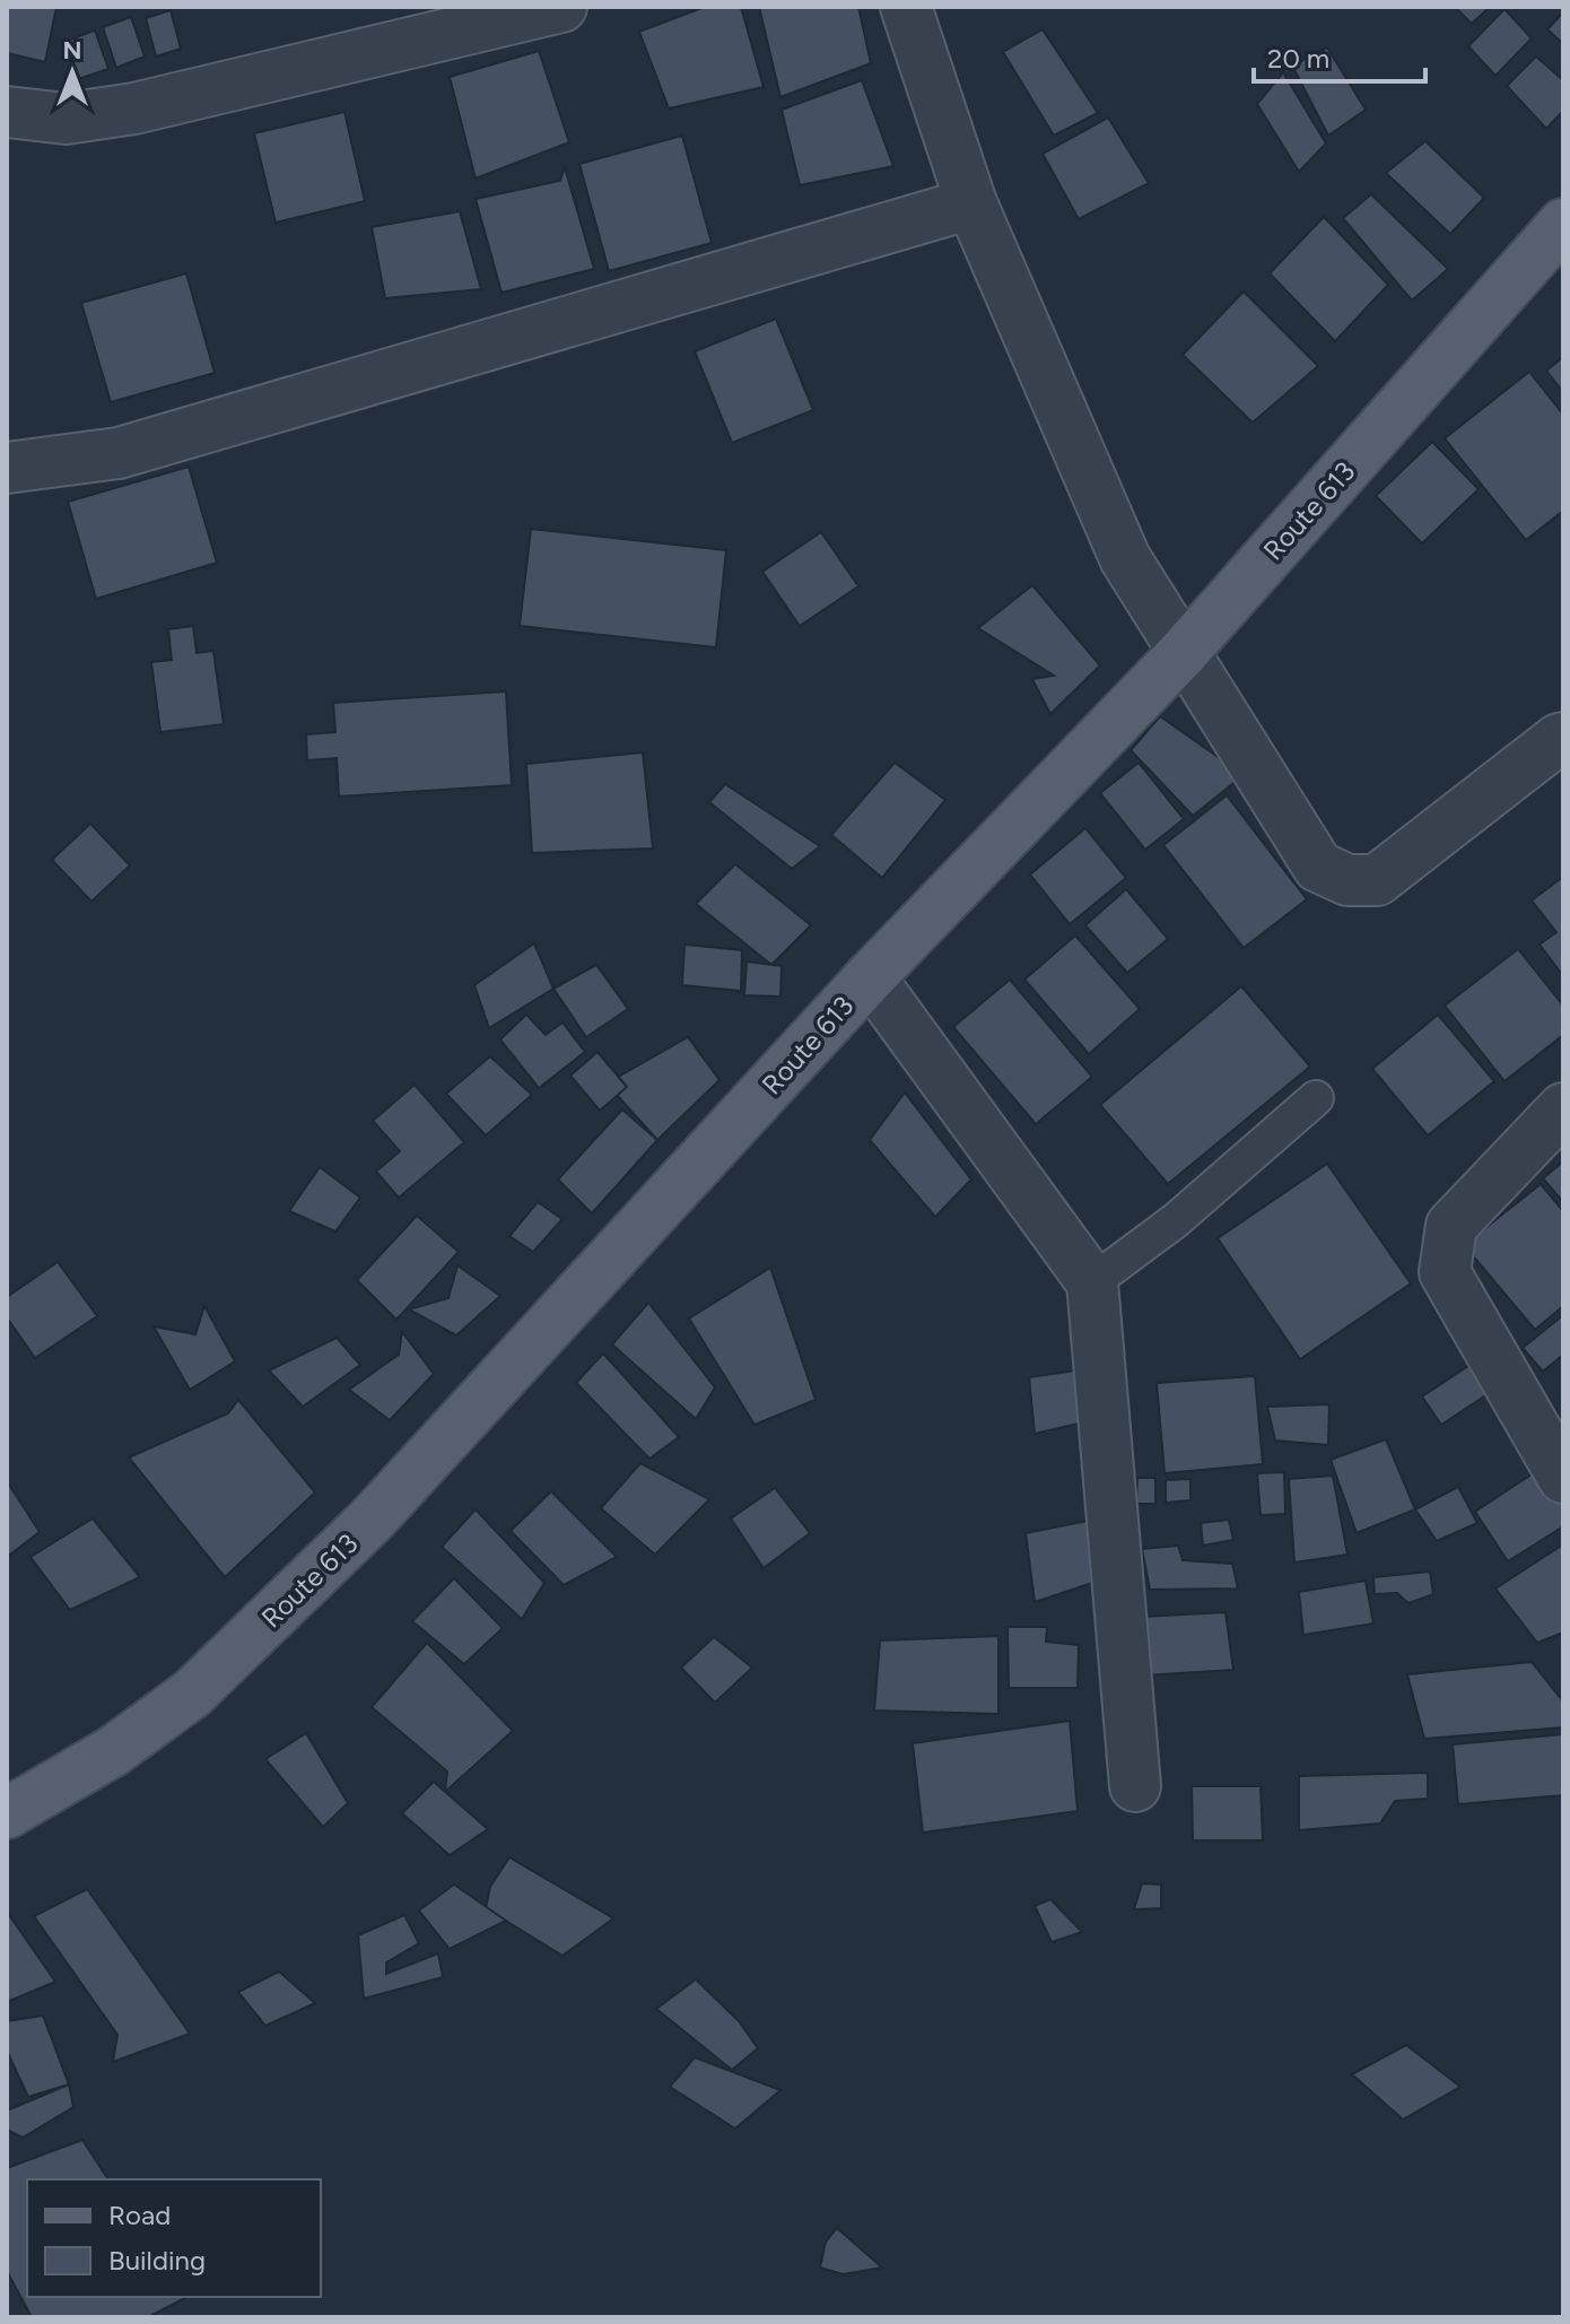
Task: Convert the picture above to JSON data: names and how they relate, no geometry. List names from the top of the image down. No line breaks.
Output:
{"streets":{"main road":["Route 613"]},"legend":["Road","Building"],"scale_bar":"20 m","north":"top"}
